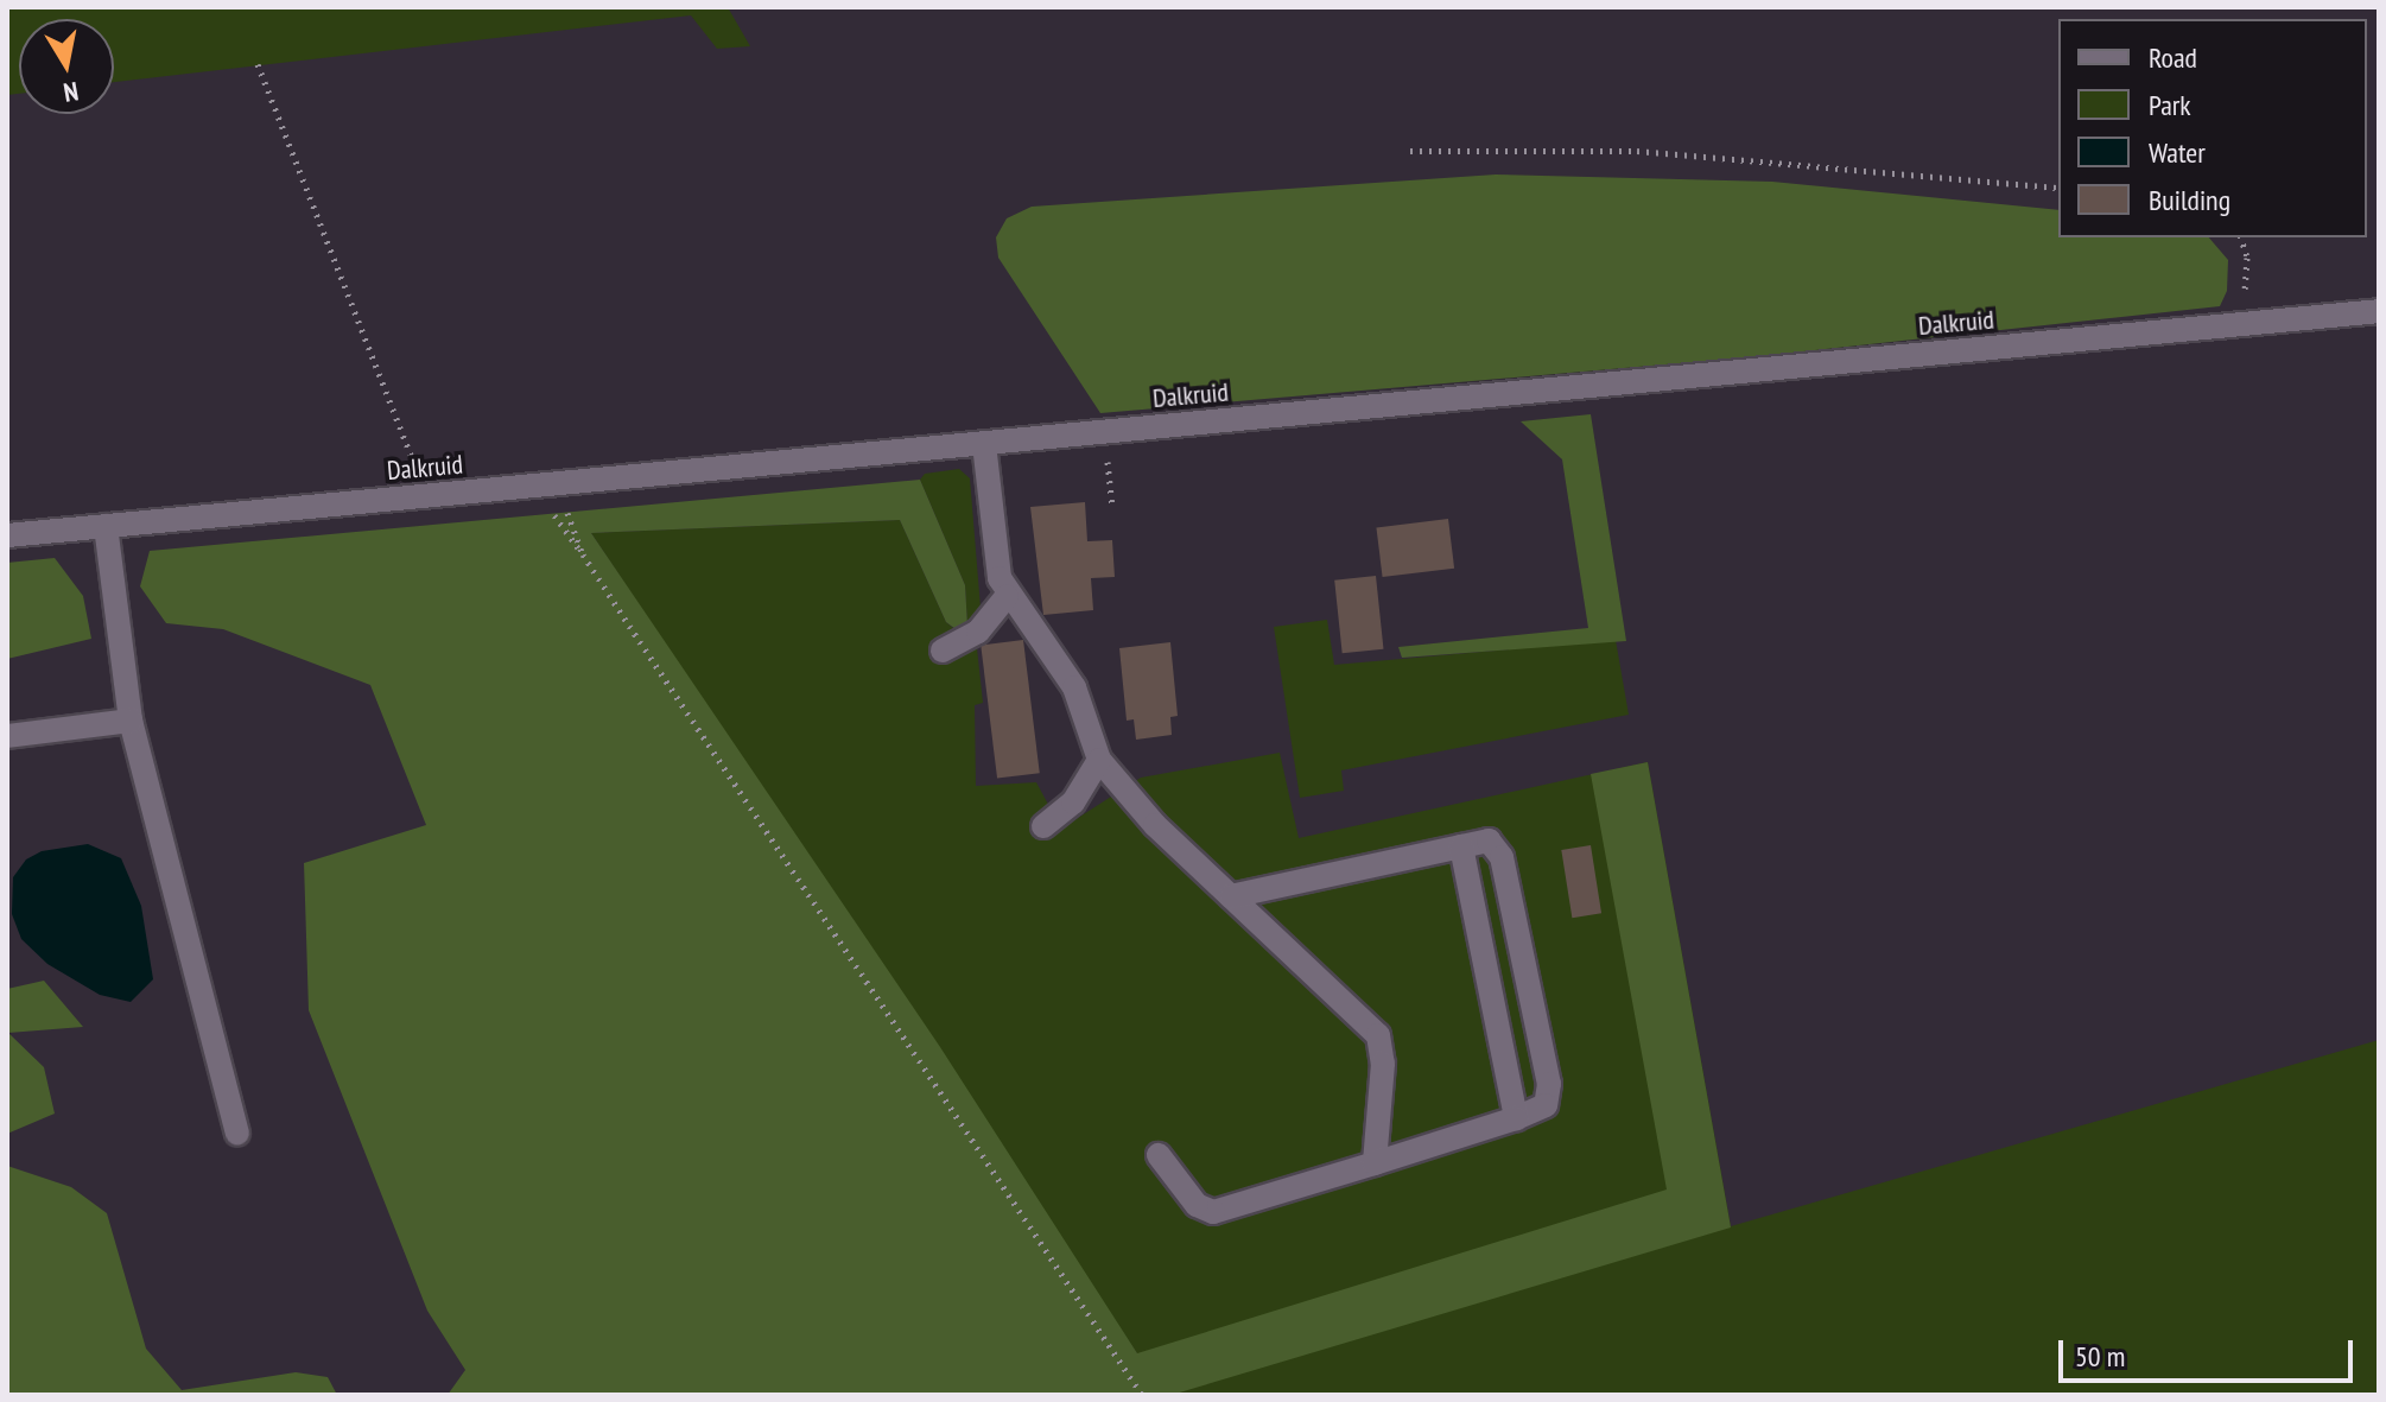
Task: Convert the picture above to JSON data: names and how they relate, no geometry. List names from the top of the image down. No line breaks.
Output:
{"streets":{"street":["Dalkruid"]},"legend":["Road","Park","Water","Building"],"scale_bar":"50 m","north":"bottom"}
